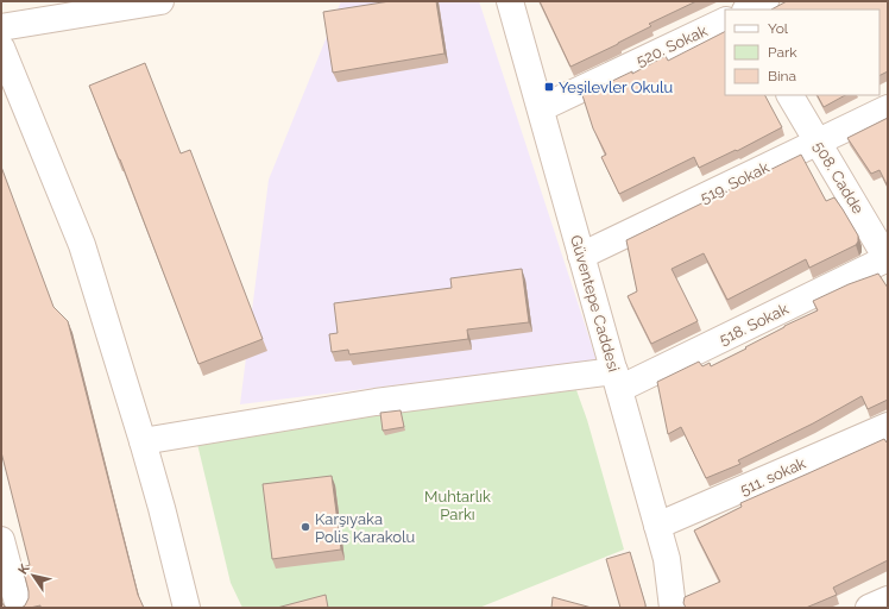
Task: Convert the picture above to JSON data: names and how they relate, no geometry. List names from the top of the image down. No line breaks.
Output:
{"streets":{"street":["520. Sokak","508. Cadde","519. Sokak","Güventepe Caddesi","518. Sokak","511. sokak"]},"crossings":[["520. Sokak","Güventepe Caddesi"],["508. Cadde","519. Sokak"],["508. Cadde","518. Sokak"],["519. Sokak","Güventepe Caddesi"],["Güventepe Caddesi","518. Sokak"],["Güventepe Caddesi","511. sokak"]],"parks":["Muhtarlık Parkı"],"places":{"transit":["Yeşilevler Okulu"],"other":["Karşıyaka Polis Karakolu"]},"legend":["Yol","Park","Bina"],"north":"top left"}
